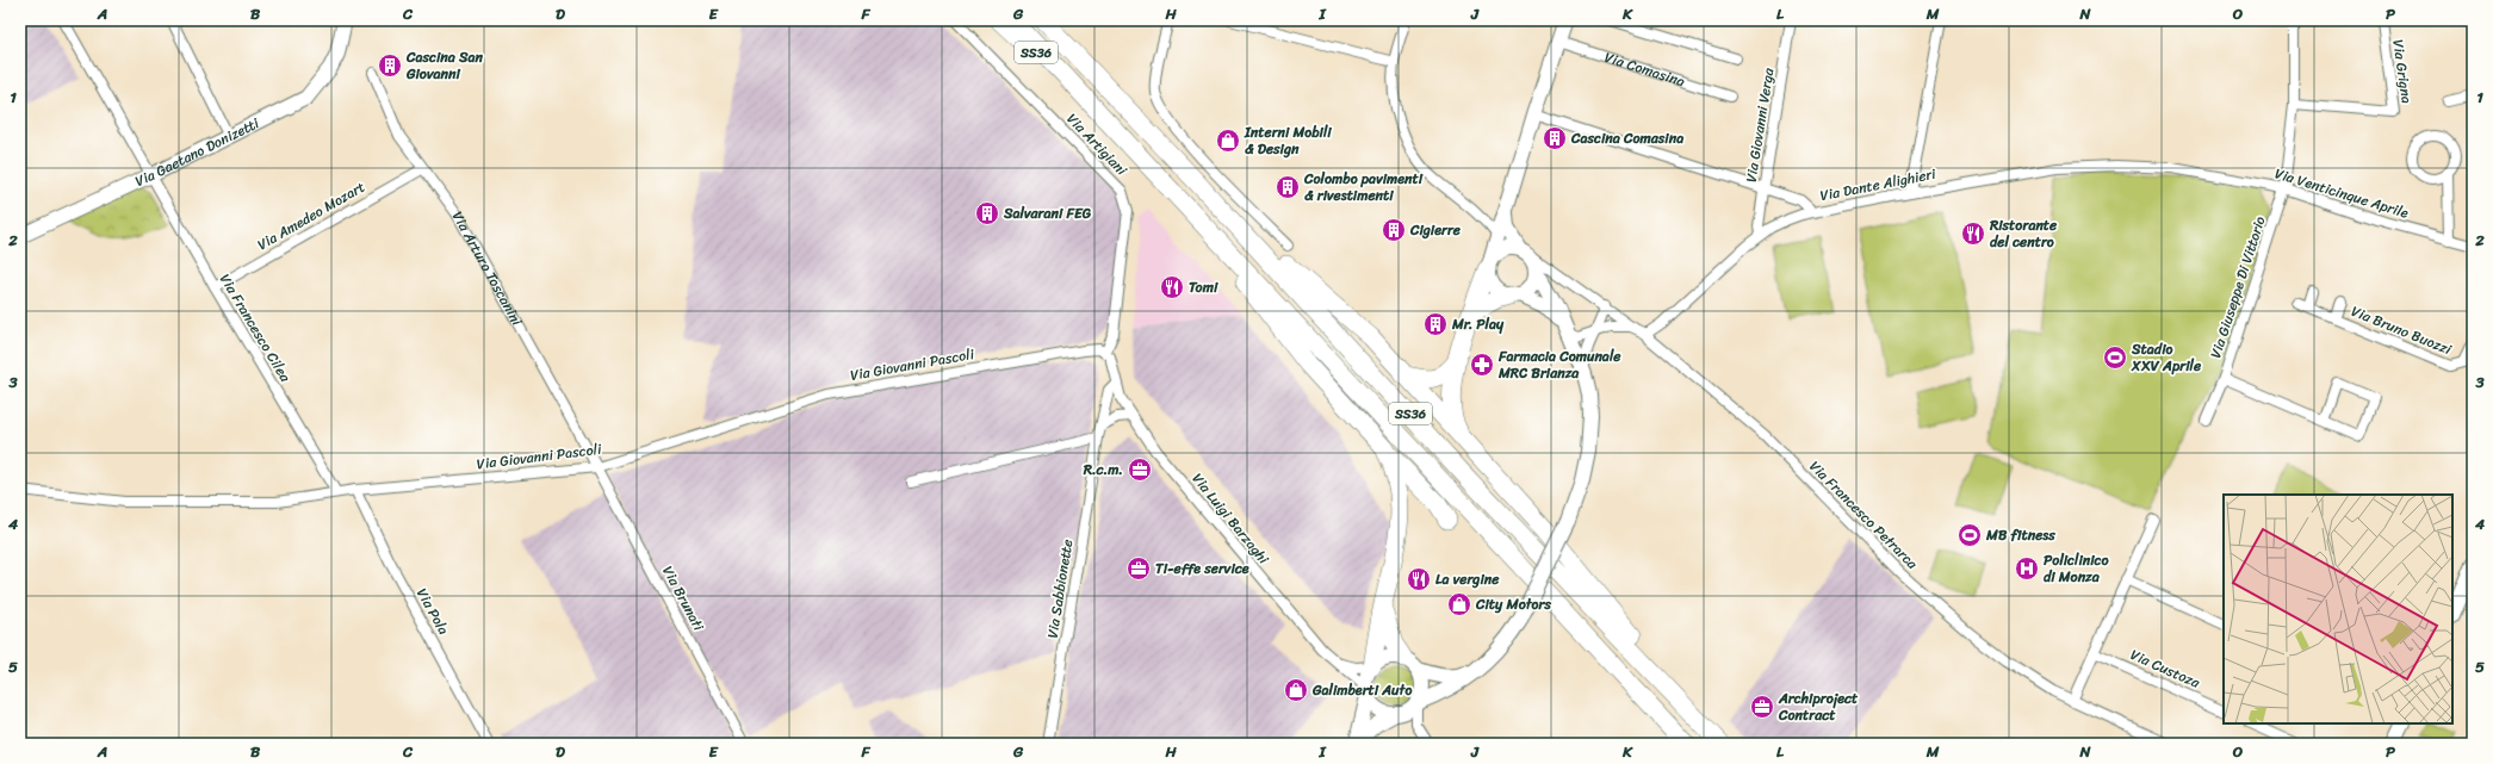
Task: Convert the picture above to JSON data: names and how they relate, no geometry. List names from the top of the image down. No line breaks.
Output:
{"streets":{"highway":["SS36"],"main road":["Via Gaetano Donizetti"],"street":["Via Comasina","Via Grigna","Via Giovanni Verga","Via Artigiani","Via Dante Alighieri","Via Venticinque Aprile","Via Amedeo Mozart","Via Arturo Toscanini","Via Giuseppe Di Vittorio","Via Francesco Cilea","Via Bruno Buozzi","Via Giovanni Pascoli","Via Francesco Petrarca","Via Luigi Barzaghi","Via Sabbionette","Via Brunati","Via Pola","Via Custoza"]},"crossings":[["Via Grigna","Via Giuseppe Di Vittorio"],["Via Giovanni Verga","Via Dante Alighieri"],["Via Artigiani","Via Giovanni Pascoli"],["Via Gaetano Donizetti","Via Francesco Cilea"],["Via Dante Alighieri","Via Venticinque Aprile"],["Via Dante Alighieri","Via Francesco Petrarca"],["Via Venticinque Aprile","Via Giuseppe Di Vittorio"],["Via Amedeo Mozart","Via Arturo Toscanini"],["Via Amedeo Mozart","Via Francesco Cilea"],["Via Arturo Toscanini","Via Giovanni Pascoli"],["Via Arturo Toscanini","Via Brunati"],["Via Francesco Cilea","Via Giovanni Pascoli"],["Via Giovanni Pascoli","Via Brunati"],["Via Giovanni Pascoli","Via Pola"],["Via Luigi Barzaghi","Via Sabbionette"]],"places":{"building":["Cascina San Giovanni","Cascina Comasina","Colombo pavimenti & rivestimenti","Salvarani FEG","Cigierre","Mr. Play"],"shop":["Interni Mobili & Design","City Motors","Galimberti Auto"],"restaurant":["Ristorante del centro","Tomi","La vergine"],"sports":["Stadio XXV Aprile","MB fitness"],"pharmacy":["Farmacia Comunale MRC Brianza"],"office":["R.c.m.","Ti-effe service","Archiproject Contract"],"hospital":["Policlinico di Monza"]},"grid":{"columns":["A","B","C","D","E","F","G","H","I","J","K","L","M","N","O","P"],"rows":["1","2","3","4","5"]}}
